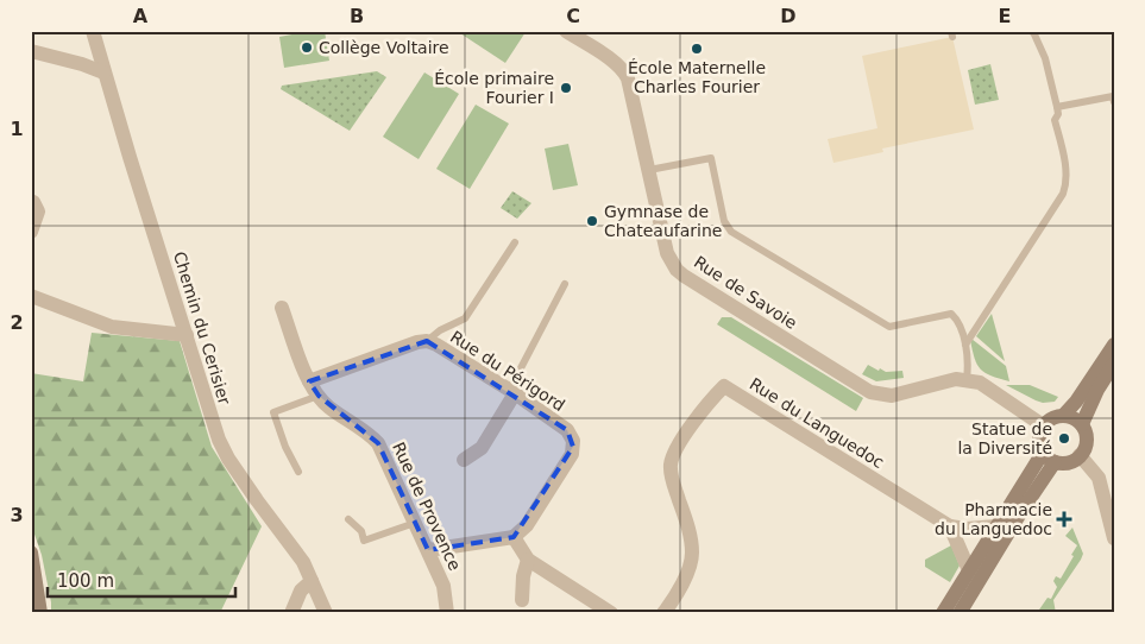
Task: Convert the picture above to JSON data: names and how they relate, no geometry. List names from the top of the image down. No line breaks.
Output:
{"streets":{"street":["Rue de Savoie","Chemin du Cerisier","Rue du Périgord","Rue du Languedoc","Rue de Provence"]},"crossings":[["Rue du Périgord","Rue de Provence"]],"places":{"other":["Collège Voltaire","École Maternelle Charles Fourier","École primaire Fourier I","Gymnase de Chateaufarine","Statue de la Diversité"],"health":["Pharmacie du Languedoc"]},"scale_bar":"100 m","grid":{"columns":["A","B","C","D","E"],"rows":["1","2","3"]}}
